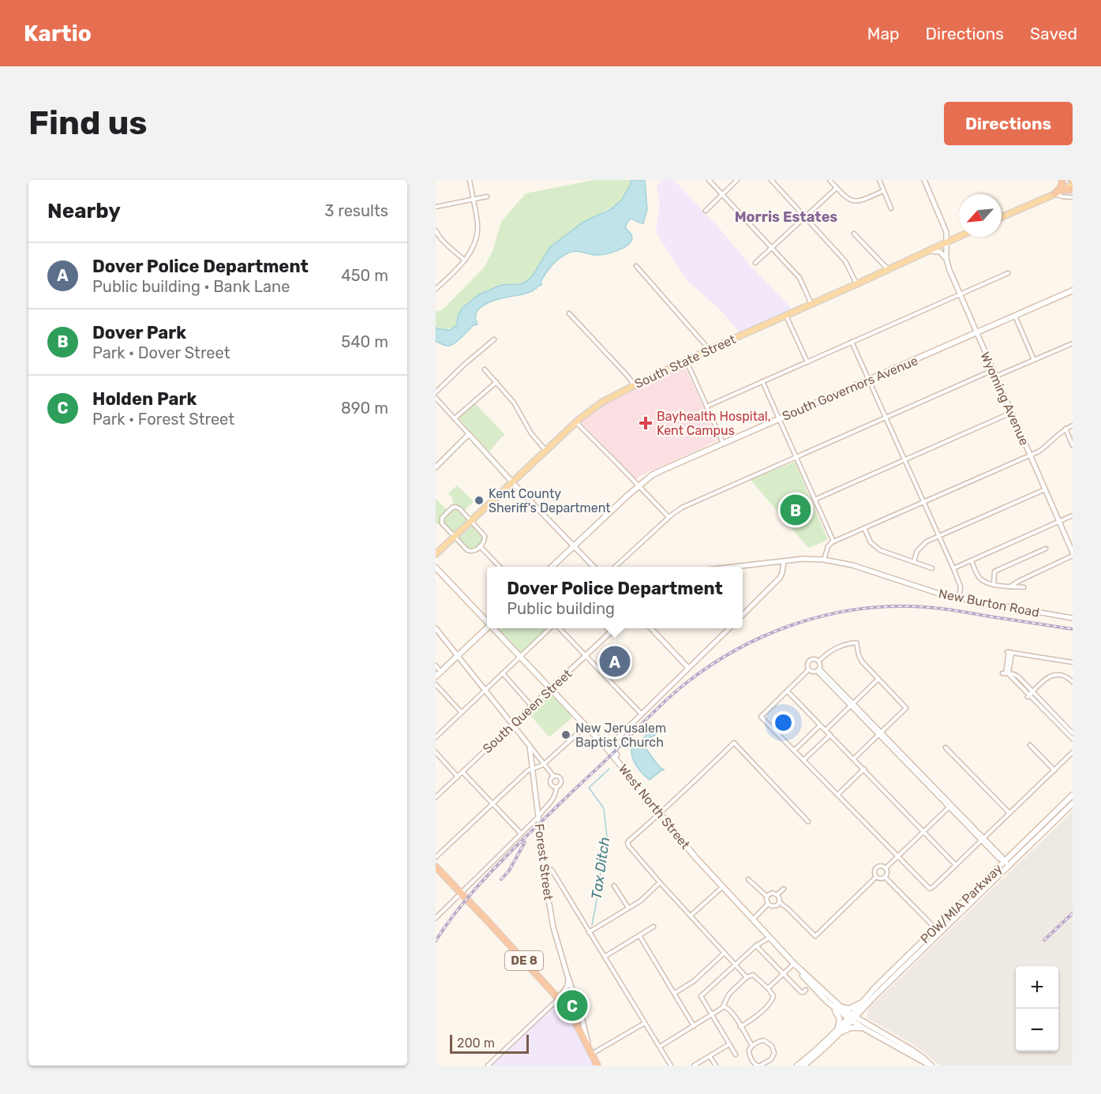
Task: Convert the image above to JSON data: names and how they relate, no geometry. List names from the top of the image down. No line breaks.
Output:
{"streets":{"highway":["Forest Street","DE 8"],"main road":["South State Street","South Governors Avenue","West North Street","POW/MIA Parkway"],"street":["Wyoming Avenue","New Burton Road","South Queen Street"]},"crossings":[["South State Street","Wyoming Avenue"],["South Governors Avenue","Wyoming Avenue"],["South Queen Street","West North Street"],["West North Street","POW/MIA Parkway"],["Forest Street","DE 8"]],"districts":["Morris Estates"],"water":["Tax Ditch"],"places":{"health":["Bayhealth Hospital, Kent Campus"],"other":["Kent County Sheriff's Department","New Jerusalem Baptist Church"]},"scale_bar":"200 m","north":"bottom left","page":{"header":"Kartio","nav":["Map","Directions","Saved"],"buttons":"Directions","title":"Find us","heading":["Nearby","3 results"],"list":[{"mark":"A","name":"Dover Police Department","note":"Public building · Bank Lane","value":"450 m"},{"mark":"B","name":"Dover Park","note":"Park · Dover Street","value":"540 m"},{"mark":"C","name":"Holden Park","note":"Park · Forest Street","value":"890 m"}],"pins":["B","A","C"],"popup":["Dover Police Department","Public building"],"map_buttons":["+","−"],"scale":"200 m"}}
